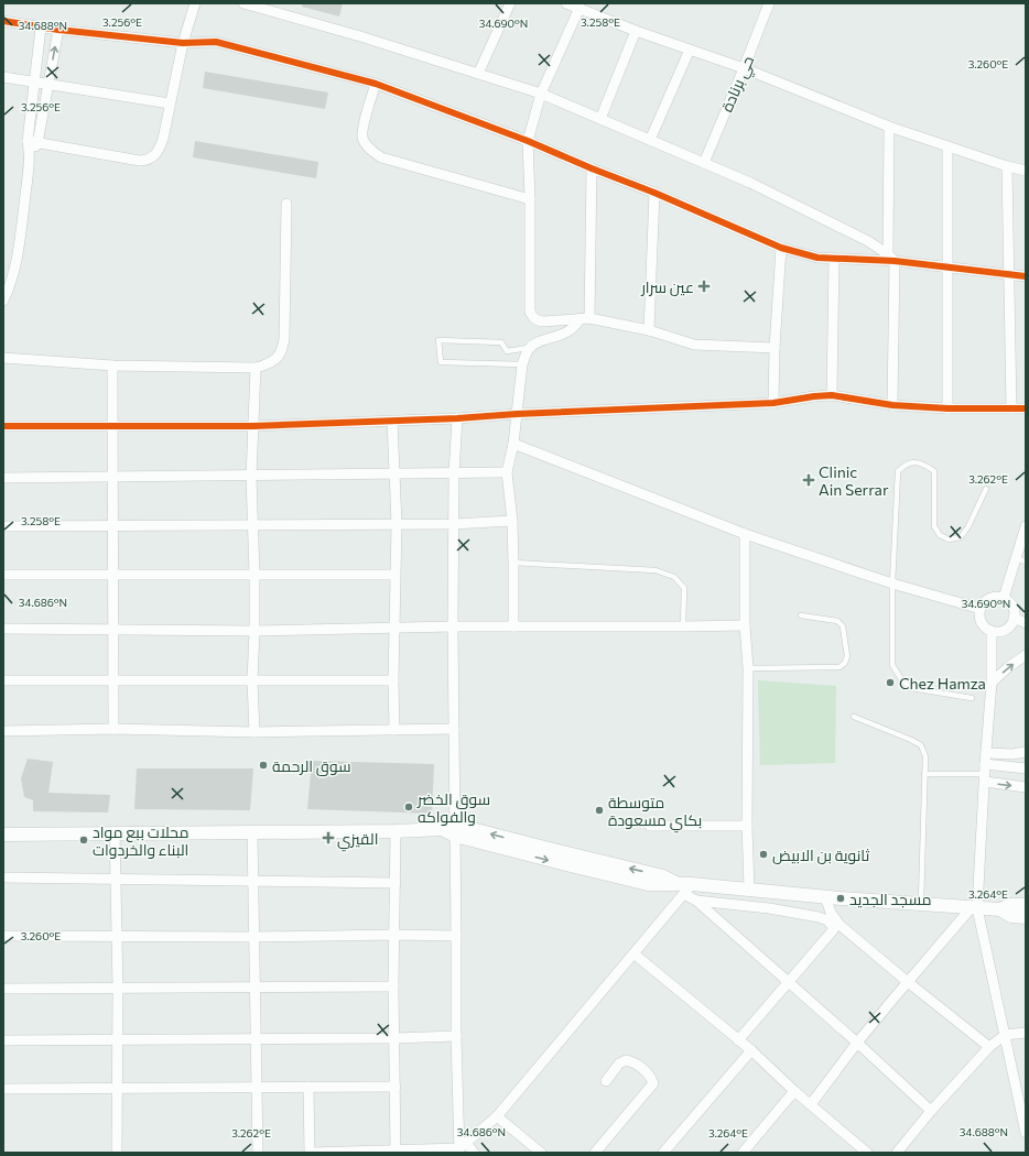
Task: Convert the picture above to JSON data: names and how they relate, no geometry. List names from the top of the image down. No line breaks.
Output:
{"streets":{"street":["حي برنادة"]},"places":{"health":["عين سرار","Clinic Ain Serrar","القيزي"],"other":["Chez Hamza","سوق الرحمة","سوق الخضر والفواكه","متوسطة بكاي مسعودة","محلات ببع مواد البناء والخردوات","ثانوية بن الابيض","مسجد الجديد"]},"coordinates":["3.256°E","3.258°E","34.690°N","34.688°N","3.260°E","3.262°E","34.686°N","3.264°E"]}
